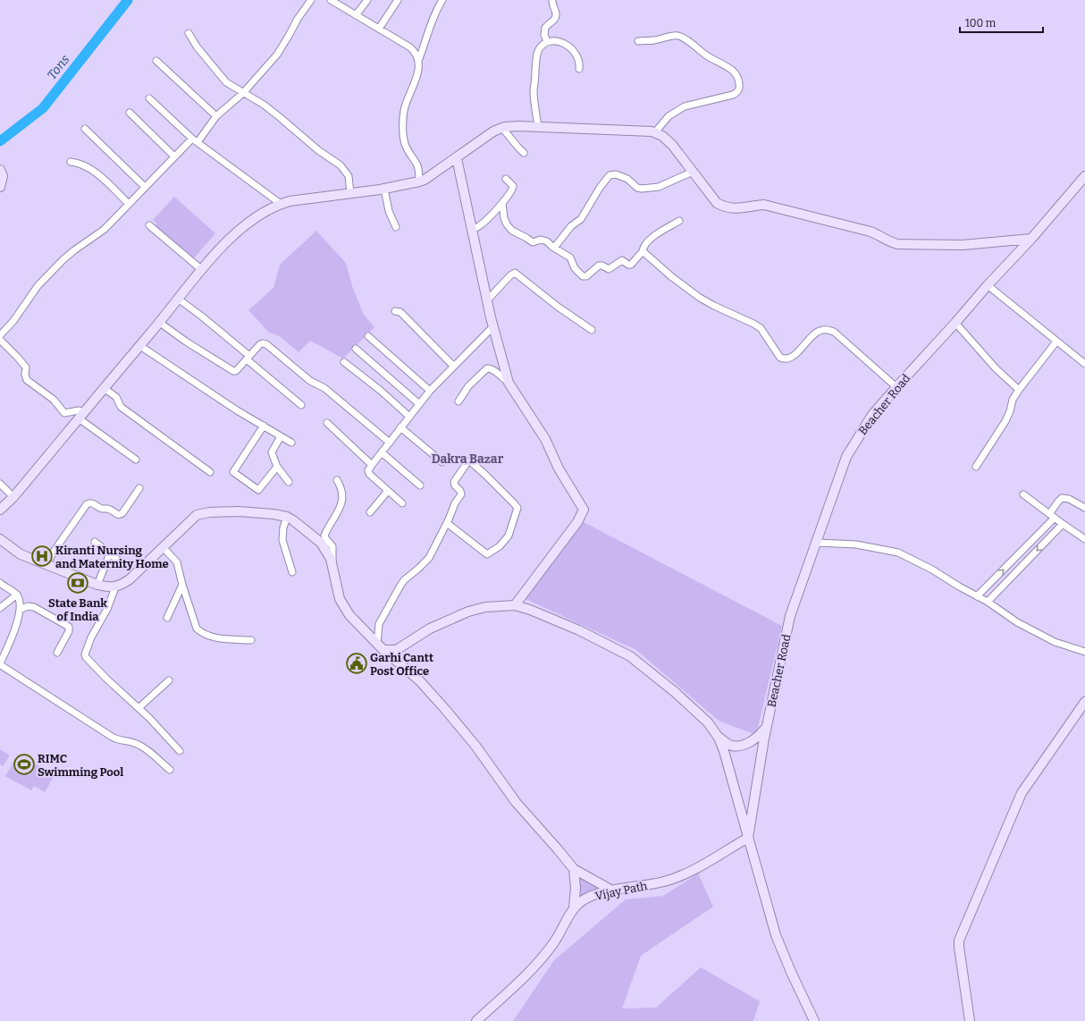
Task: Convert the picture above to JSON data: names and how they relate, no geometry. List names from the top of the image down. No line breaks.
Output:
{"streets":{"street":["Beacher Road","Vijay Path"]},"crossings":[["Beacher Road","Vijay Path"]],"districts":["Dakra Bazar"],"water":["Tons"],"places":{"hospital":["Kiranti Nursing and Maternity Home"],"bank":["State Bank of India"],"public building":["Garhi Cantt Post Office"],"sports":["RIMC Swimming Pool"]},"scale_bar":"100 m"}
